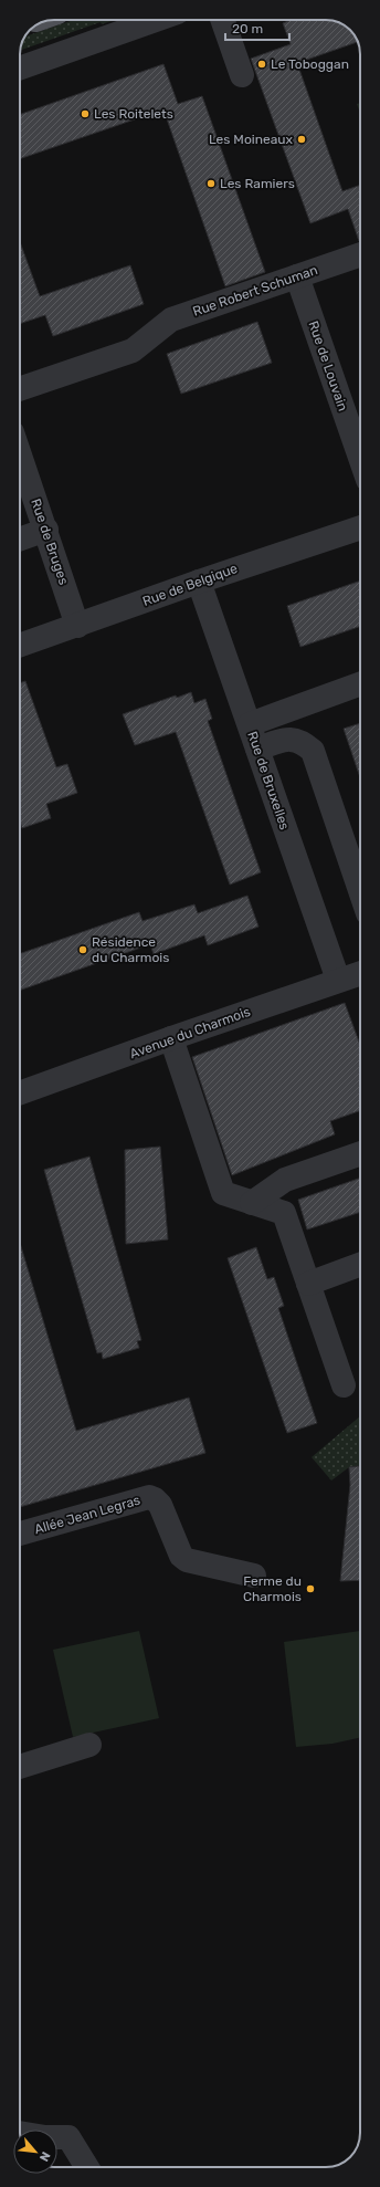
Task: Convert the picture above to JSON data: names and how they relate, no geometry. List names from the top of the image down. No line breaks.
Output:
{"streets":{"street":["Rue Robert Schuman","Rue de Louvain","Rue de Bruges","Rue de Belgique","Rue de Bruxelles","Avenue du Charmois","Allée Jean Legras"]},"crossings":[["Rue Robert Schuman","Rue de Louvain"],["Rue de Bruges","Rue de Belgique"],["Rue de Belgique","Rue de Bruxelles"],["Rue de Bruxelles","Avenue du Charmois"]],"places":["Le Toboggan","Les Roitelets","Les Moineaux","Les Ramiers","Résidence du Charmois","Ferme du Charmois"],"scale_bar":"20 m","north":"bottom right"}
